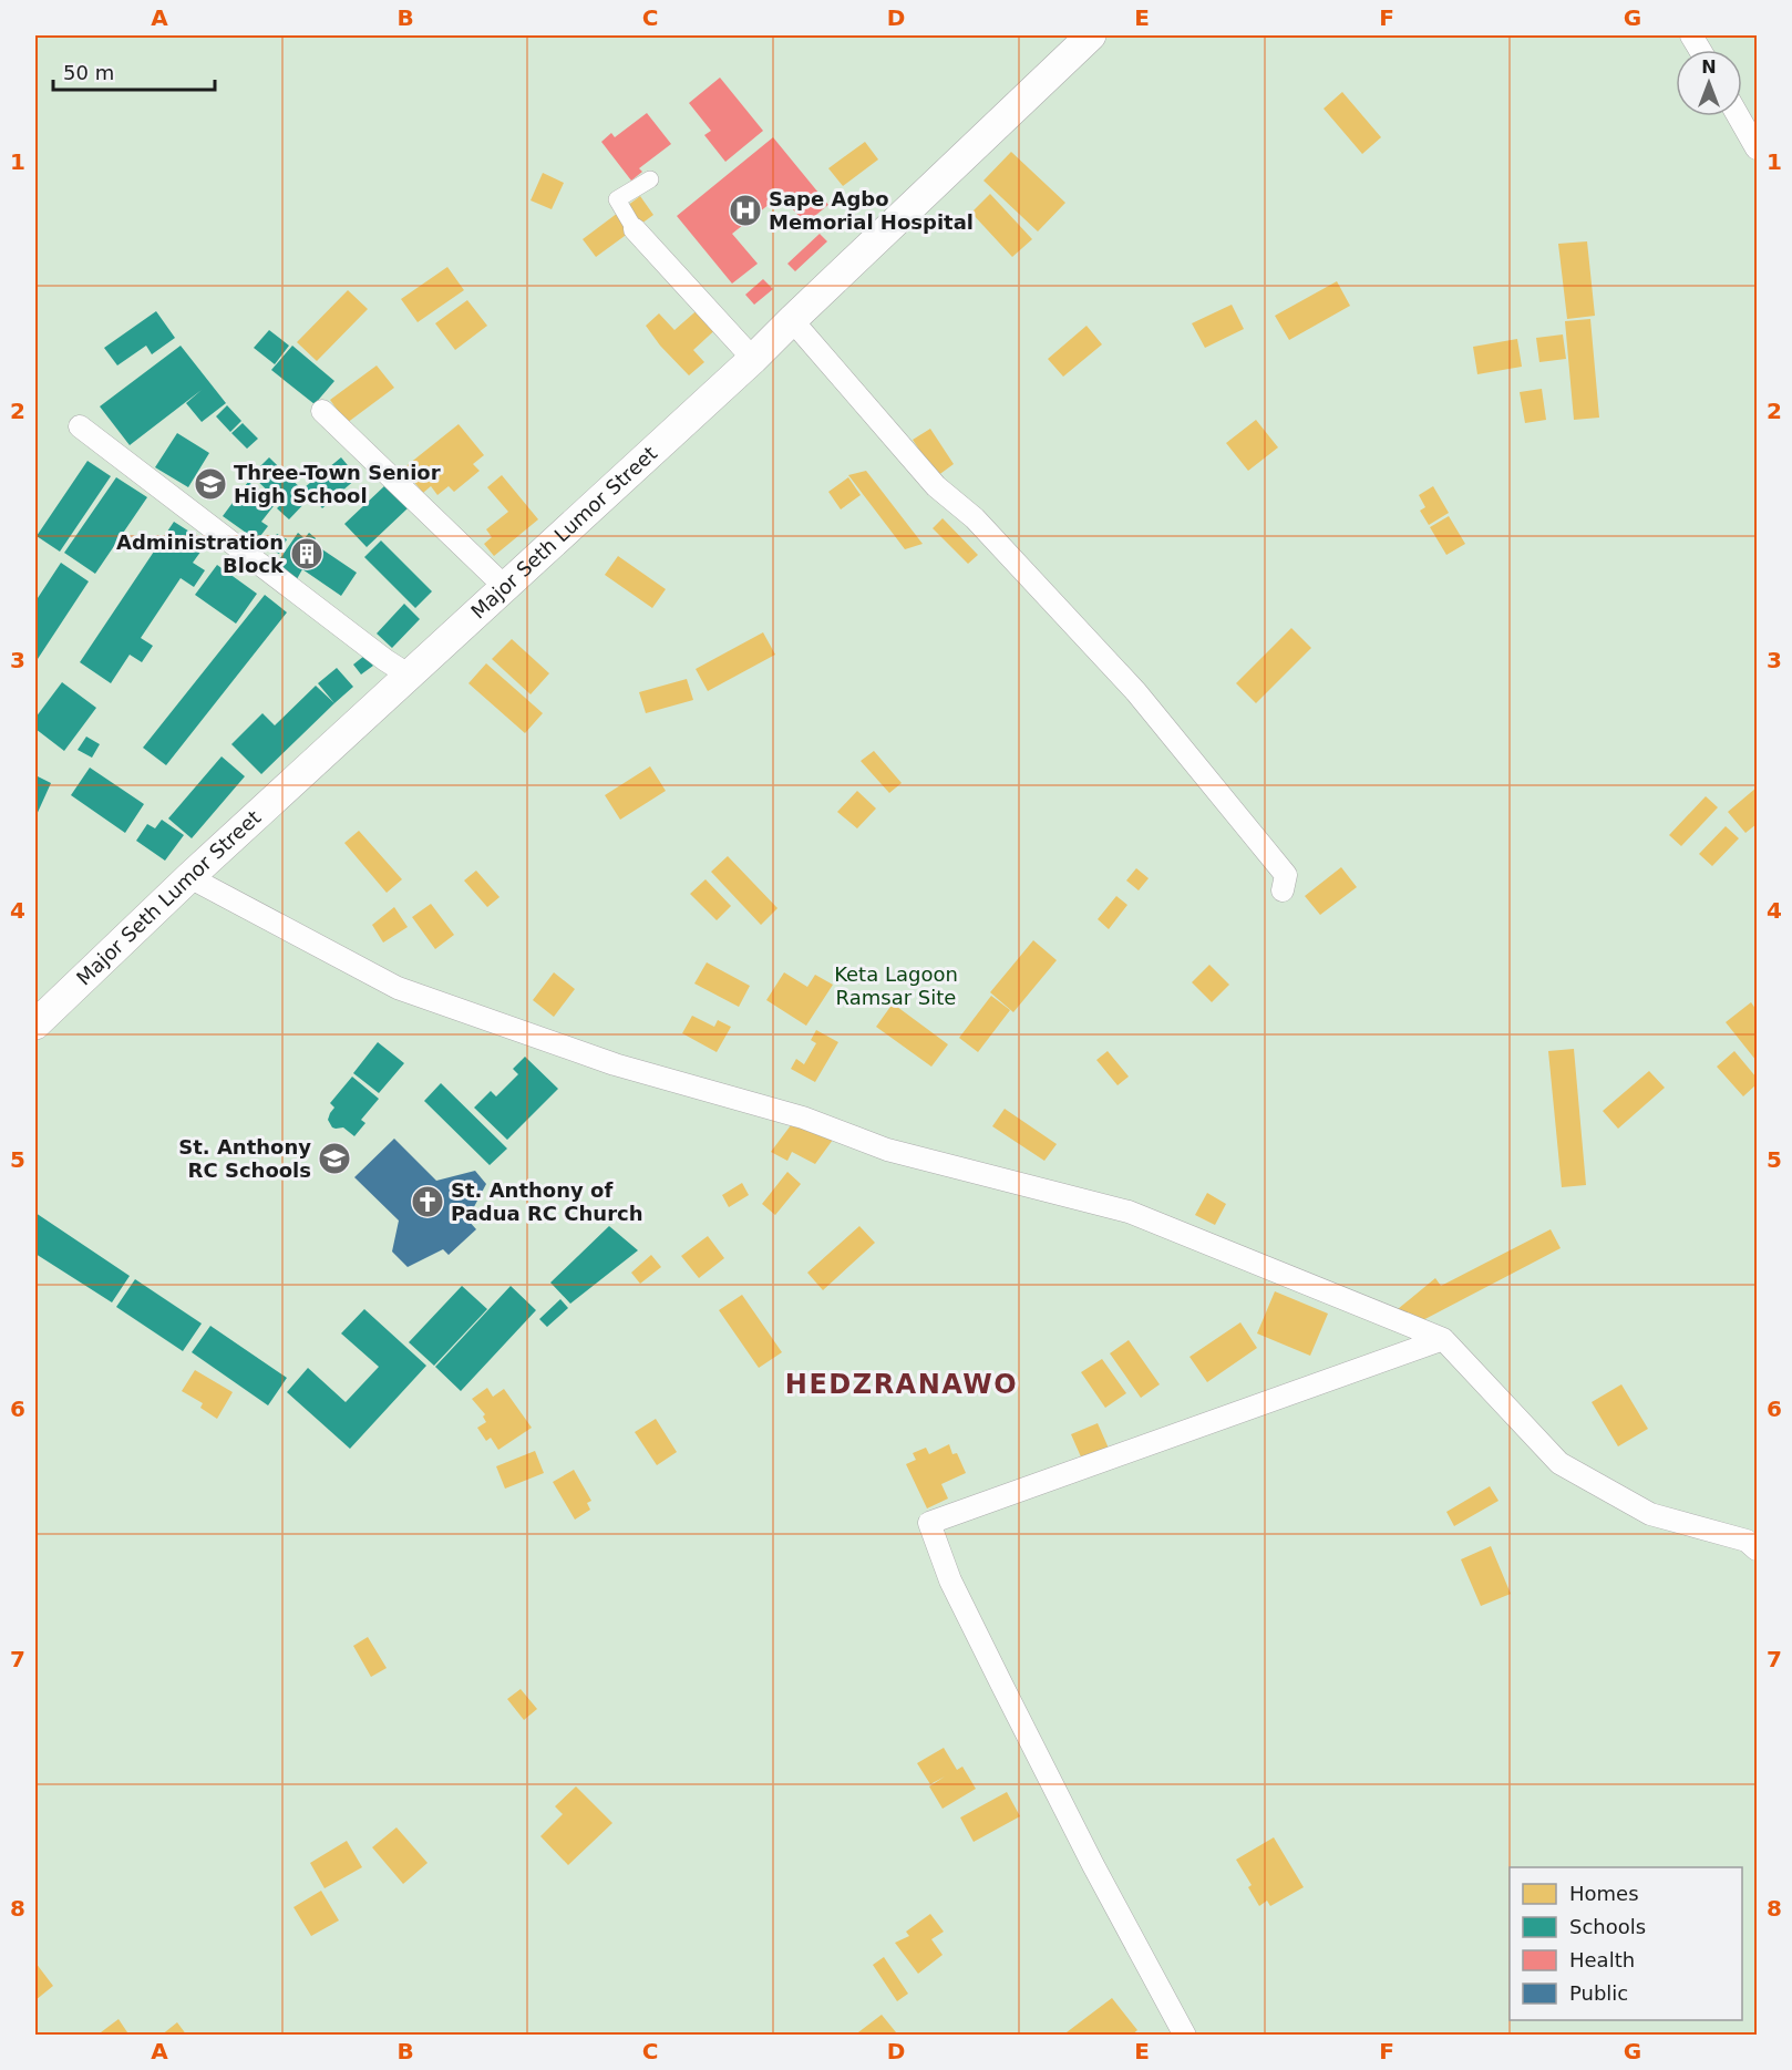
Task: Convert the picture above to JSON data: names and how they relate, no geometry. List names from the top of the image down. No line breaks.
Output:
{"streets":{"main road":["Major Seth Lumor Street"]},"districts":["HEDZRANAWO"],"parks":["Keta Lagoon Ramsar Site"],"places":{"hospital":["Sape Agbo Memorial Hospital"],"school or university":["Three-Town Senior High School","St. Anthony RC Schools"],"building":["Administration Block"],"church":["St. Anthony of Padua RC Church"]},"legend":["Homes","Schools","Health","Public"],"scale_bar":"50 m","north":"top","grid":{"columns":["A","B","C","D","E","F","G"],"rows":["1","2","3","4","5","6","7","8"]}}
